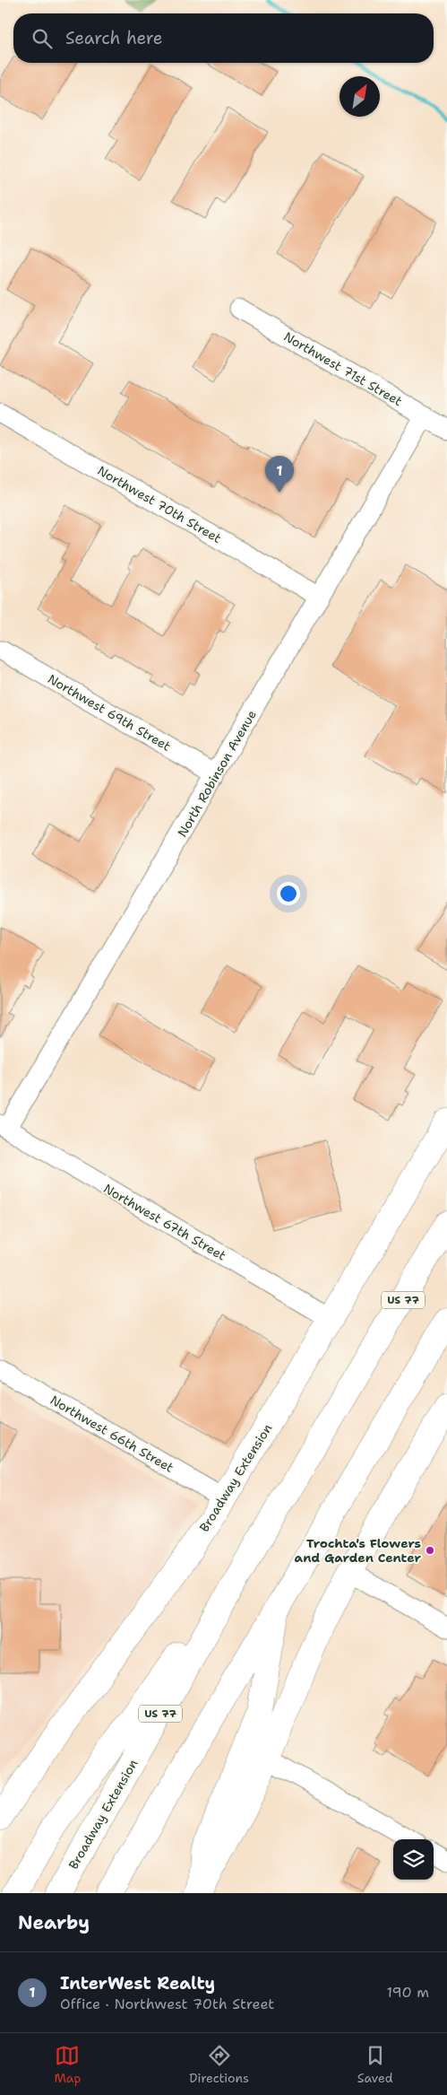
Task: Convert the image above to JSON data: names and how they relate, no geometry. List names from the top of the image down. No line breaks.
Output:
{"streets":{"main road":["US 77","Broadway Extension"],"street":["Northwest 71st Street","Northwest 70th Street","Northwest 69th Street","North Robinson Avenue","Northwest 67th Street","Northwest 66th Street"]},"crossings":[["Northwest 71st Street","North Robinson Avenue"],["Northwest 70th Street","North Robinson Avenue"],["Northwest 69th Street","North Robinson Avenue"],["North Robinson Avenue","Northwest 67th Street"],["Northwest 67th Street","Broadway Extension"],["Northwest 66th Street","Broadway Extension"]],"places":["Trochta's Flowers and Garden Center"],"north":"top right","page":{"search":"Search here","pins":"1","heading":"Nearby","list":[{"mark":"1","name":"InterWest Realty","note":"Office · Northwest 70th Street","value":"190 m"}],"nav":["Map","Directions","Saved"]}}
